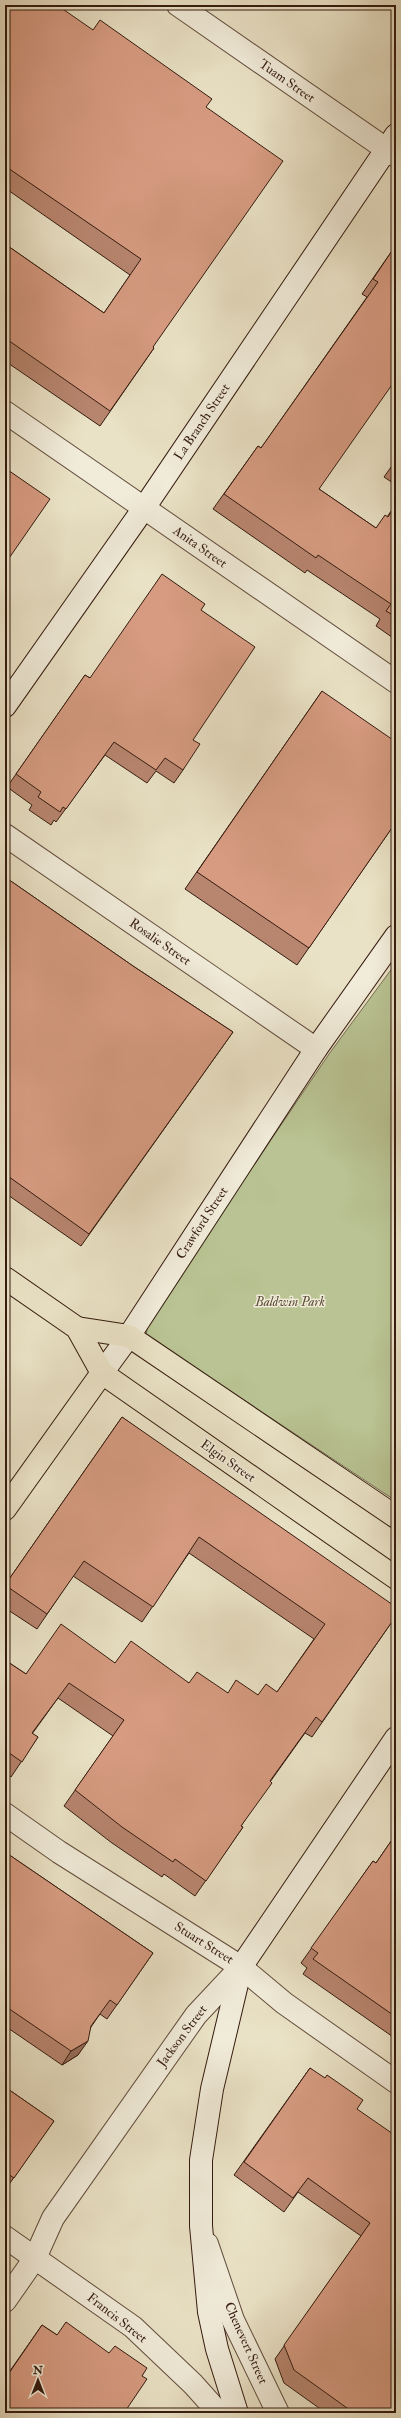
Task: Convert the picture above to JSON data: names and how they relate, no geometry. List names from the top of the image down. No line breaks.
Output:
{"streets":{"main road":["Crawford Street","Elgin Street"],"street":["Tuam Street","La Branch Street","Anita Street","Rosalie Street","Stuart Street","Jackson Street","Francis Street","Chenevert Street"]},"crossings":[["Tuam Street","La Branch Street"],["La Branch Street","Anita Street"],["Rosalie Street","Crawford Street"],["Crawford Street","Elgin Street"],["Stuart Street","Jackson Street"],["Jackson Street","Francis Street"]],"parks":["Baldwin Park"],"north":"top"}
